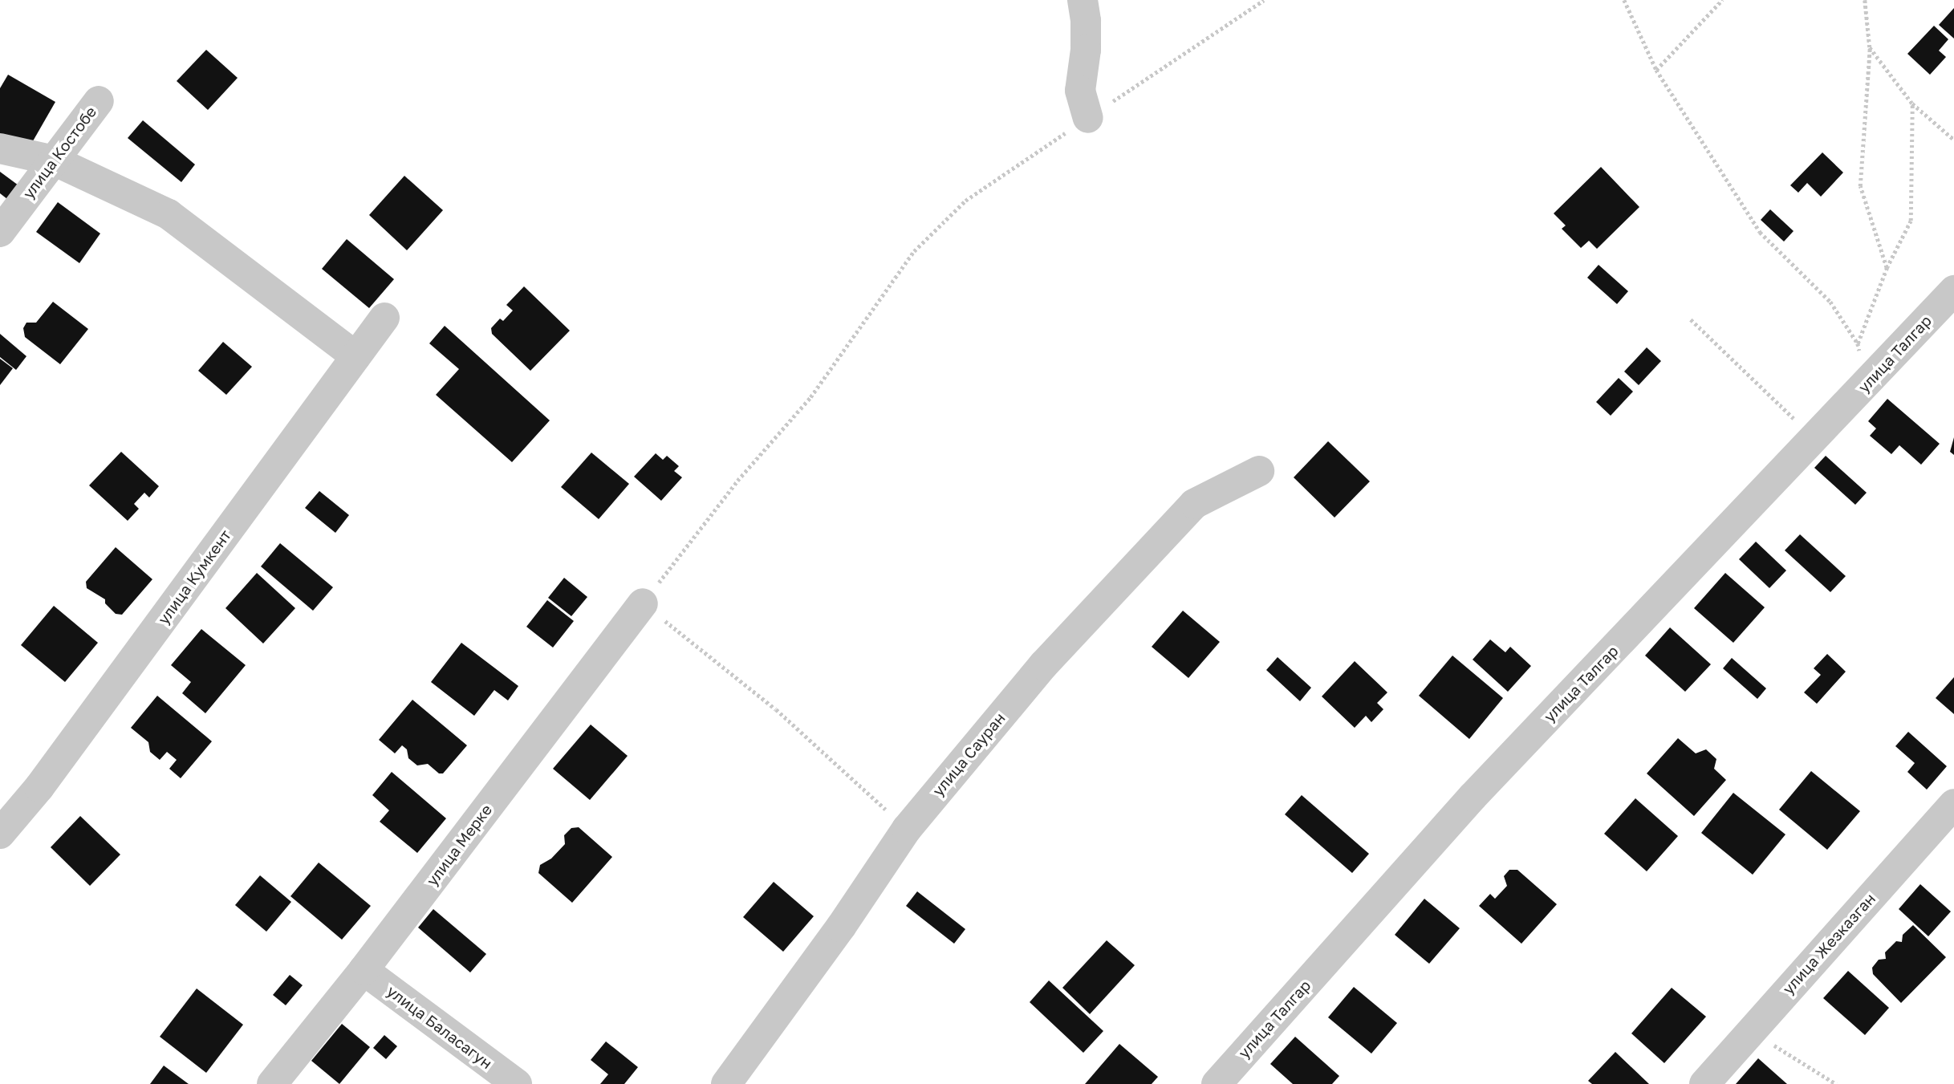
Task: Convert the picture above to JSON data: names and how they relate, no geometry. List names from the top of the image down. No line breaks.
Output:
{"streets":{"street":["улица Костобе","улица Талгар","улица Кумкент","улица Сауран","улица Мерке","улица Жезказган","улица Баласагун"]},"crossings":[["улица Мерке","улица Баласагун"]]}
